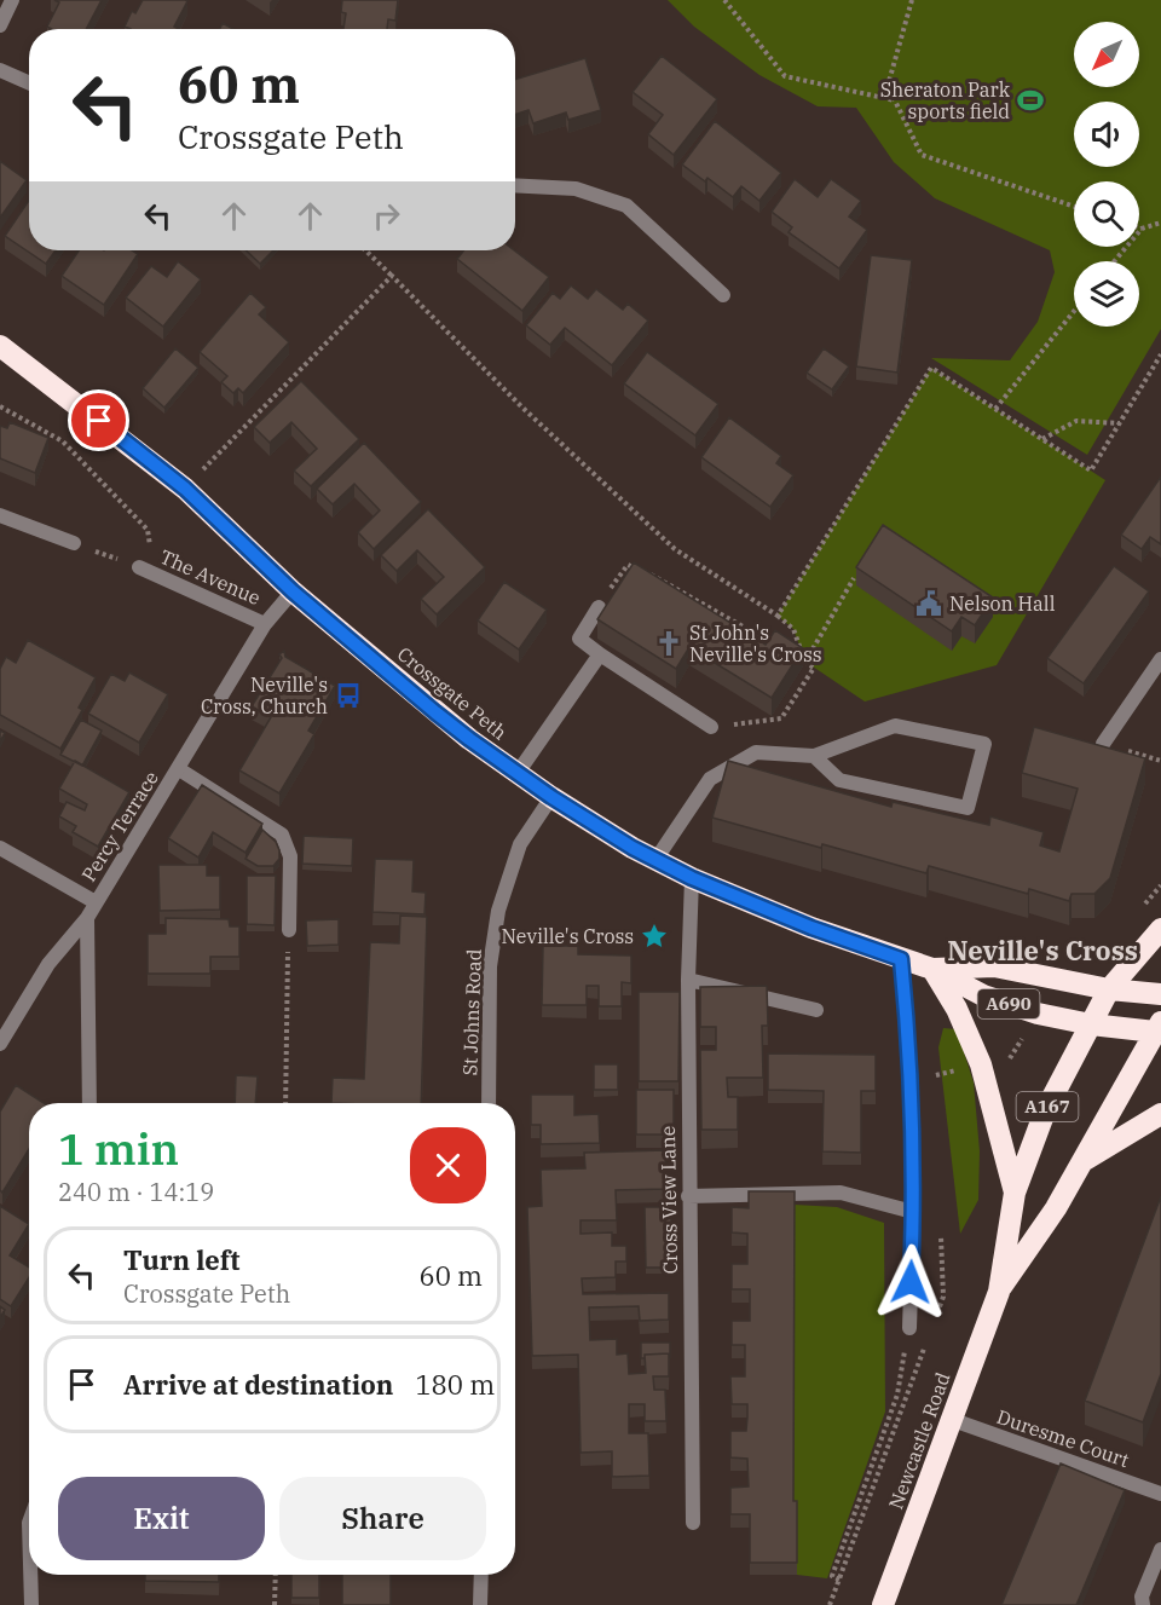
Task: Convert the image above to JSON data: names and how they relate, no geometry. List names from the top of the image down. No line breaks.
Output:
{"streets":{"highway":["Crossgate Peth","A690","A167","Newcastle Road"],"street":["The Avenue","Percy Terrace","St Johns Road","Cross View Lane","Duresme Court"]},"crossings":[["The Avenue","Percy Terrace"],["Crossgate Peth","Percy Terrace"],["Crossgate Peth","A690"],["Crossgate Peth","St Johns Road"],["Crossgate Peth","Cross View Lane"],["A690","A167"],["A690","Newcastle Road"],["A167","Newcastle Road"],["Duresme Court","Newcastle Road"]],"districts":["Neville's Cross"],"places":{"sports":["Sheraton Park sports field"],"public building":["Nelson Hall"],"church":["St John's Neville's Cross"],"bus stop":["Neville's Cross, Church"],"place":["Neville's Cross"]},"north":"bottom left","page":{"turn":["60 m","Crossgate Peth"],"heading":["1 min","240 m · 14:19"],"list":[{"name":"Turn left","note":"Crossgate Peth","value":"60 m"},{"name":"Arrive at destination","value":"180 m"}],"buttons":["Exit","Share"]}}
